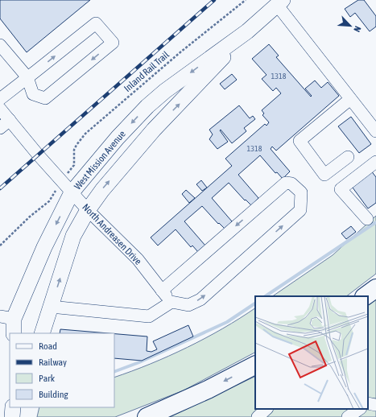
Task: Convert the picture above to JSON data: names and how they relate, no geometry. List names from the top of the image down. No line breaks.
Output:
{"streets":{"main road":["West Mission Avenue"],"street":["North Andreasen Drive"],"path":["Inland Rail Trail"]},"crossings":[["West Mission Avenue","North Andreasen Drive"]],"house_numbers":["1318","1318"],"legend":["Road","Railway","Park","Building"],"north":"bottom right"}
